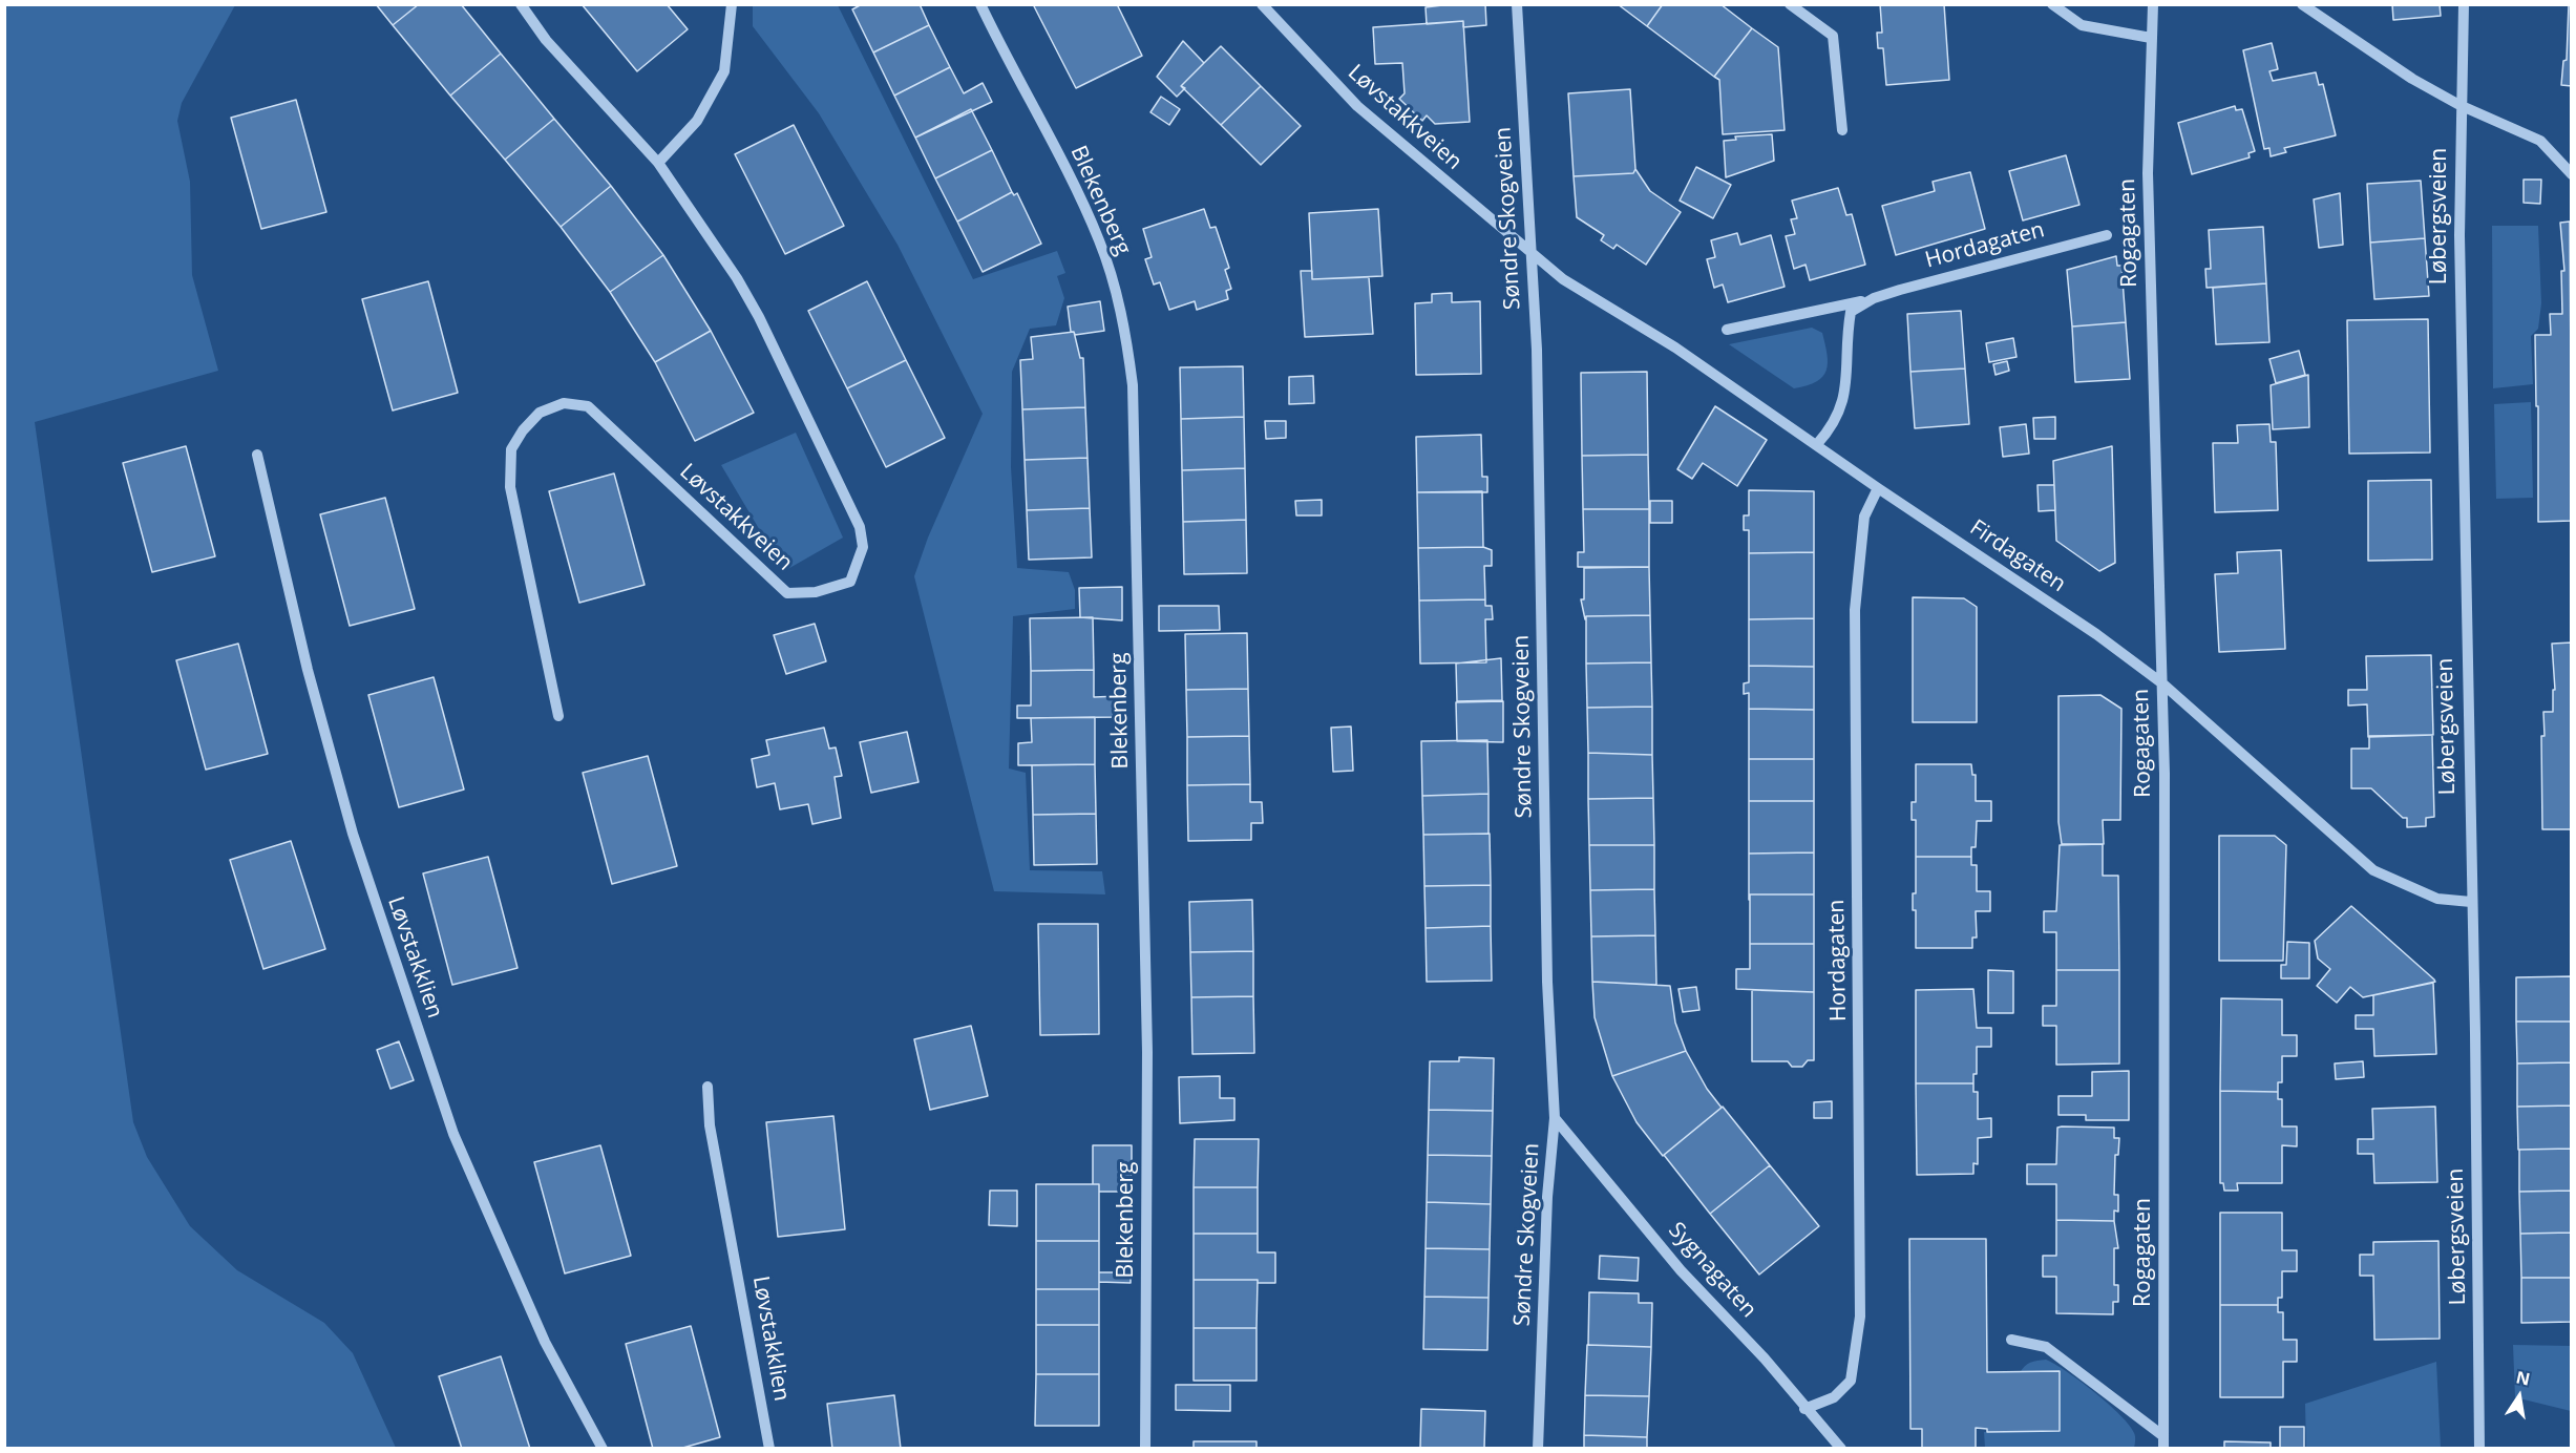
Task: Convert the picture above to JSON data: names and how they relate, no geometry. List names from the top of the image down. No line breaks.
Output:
{"streets":{"street":["Løvstakkveien","Blekenberg","Løbergsveien","Søndre Skogveien","Rogagaten","Hordagaten","Firdagaten","Løvstakklien","Sygnagaten"]},"crossings":[["Løvstakkveien","Søndre Skogveien"],["Løvstakkveien","Firdagaten"],["Løbergsveien","Firdagaten"],["Søndre Skogveien","Firdagaten"],["Søndre Skogveien","Sygnagaten"],["Rogagaten","Firdagaten"],["Hordagaten","Firdagaten"],["Hordagaten","Sygnagaten"]],"north":"top"}
